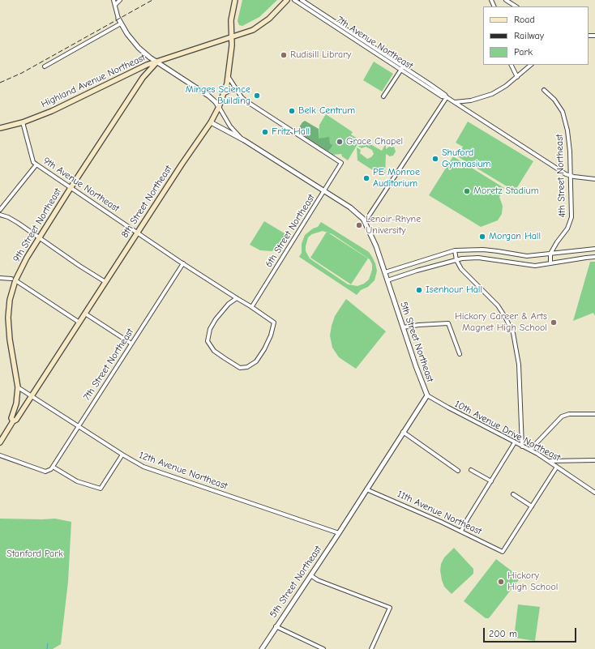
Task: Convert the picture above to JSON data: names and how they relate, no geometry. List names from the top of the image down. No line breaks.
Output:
{"streets":{"main road":["Highland Avenue Northeast","8th Street Northeast","9th Street Northeast"],"street":["7th Avenue Northeast","4th Street Northeast","9th Avenue Northeast","6th Street Northeast","5th Street Northeast","7th Street Northeast","10th Avenue Drive Northeast","12th Avenue Northeast","11th Avenue Northeast"]},"crossings":[["7th Avenue Northeast","4th Street Northeast"],["Highland Avenue Northeast","9th Avenue Northeast"],["Highland Avenue Northeast","8th Street Northeast"],["Highland Avenue Northeast","9th Street Northeast"],["9th Avenue Northeast","8th Street Northeast"],["9th Avenue Northeast","9th Street Northeast"],["9th Avenue Northeast","6th Street Northeast"],["9th Avenue Northeast","7th Street Northeast"],["8th Street Northeast","9th Street Northeast"],["8th Street Northeast","5th Street Northeast"],["8th Street Northeast","12th Avenue Northeast"],["9th Street Northeast","12th Avenue Northeast"],["6th Street Northeast","5th Street Northeast"],["5th Street Northeast","10th Avenue Drive Northeast"],["5th Street Northeast","12th Avenue Northeast"],["5th Street Northeast","11th Avenue Northeast"],["7th Street Northeast","12th Avenue Northeast"]],"parks":["Stanford Park"],"places":["Rudisill Library","Minges Science Building","Belk Centrum","Fritz Hall","Grace Chapel","Shuford Gymnasium","PE Monroe Auditorium","Moretz Stadium","Lenoir-Rhyne University","Morgan Hall","Isenhour Hall","Hickory Career & Arts Magnet High School","Hickory High School"],"legend":["Road","Railway","Park"],"scale_bar":"200 m"}
